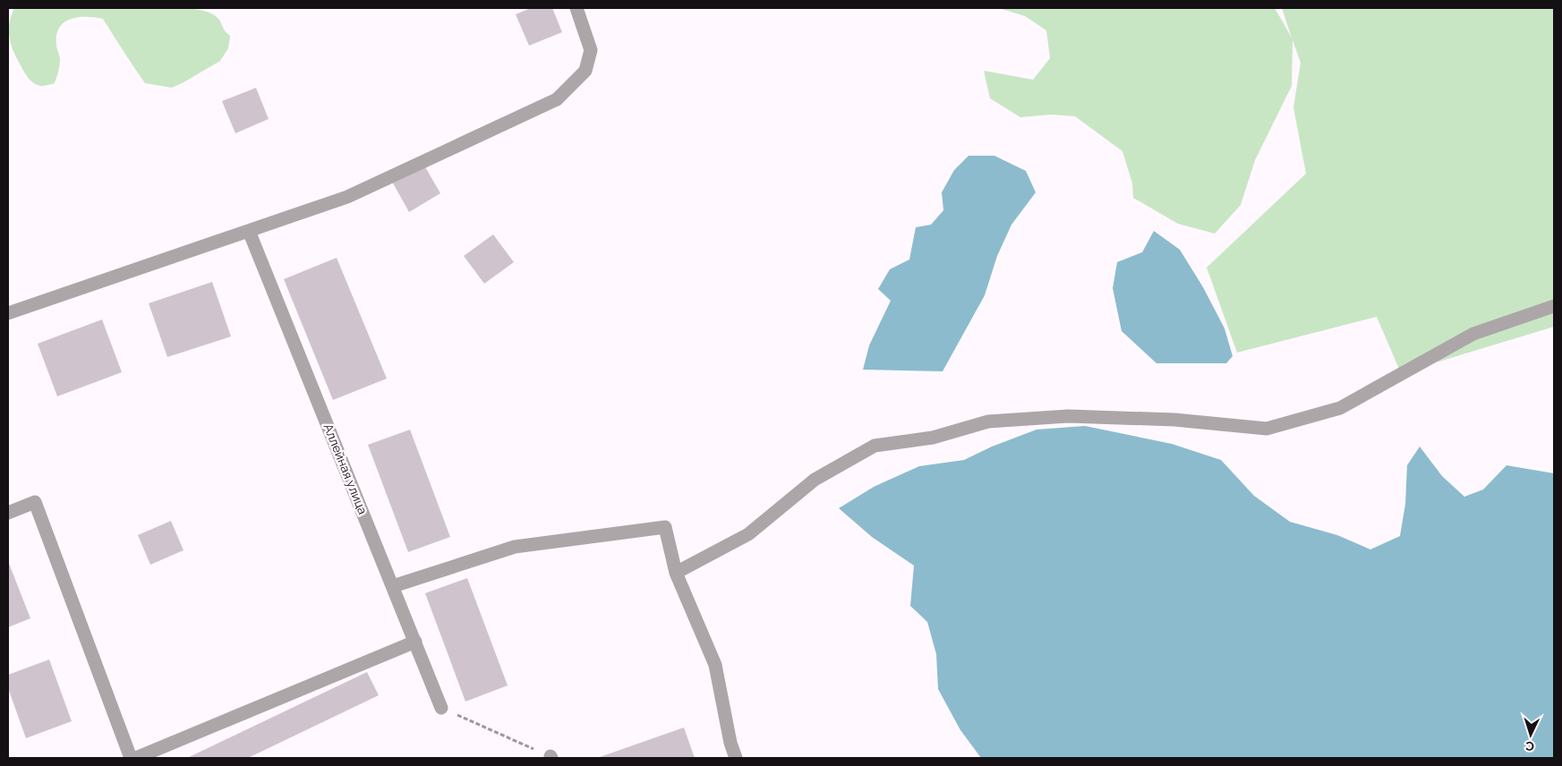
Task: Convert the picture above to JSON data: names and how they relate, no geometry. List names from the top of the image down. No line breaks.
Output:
{"streets":{"street":["Аллейная улица"]},"north":"bottom"}
